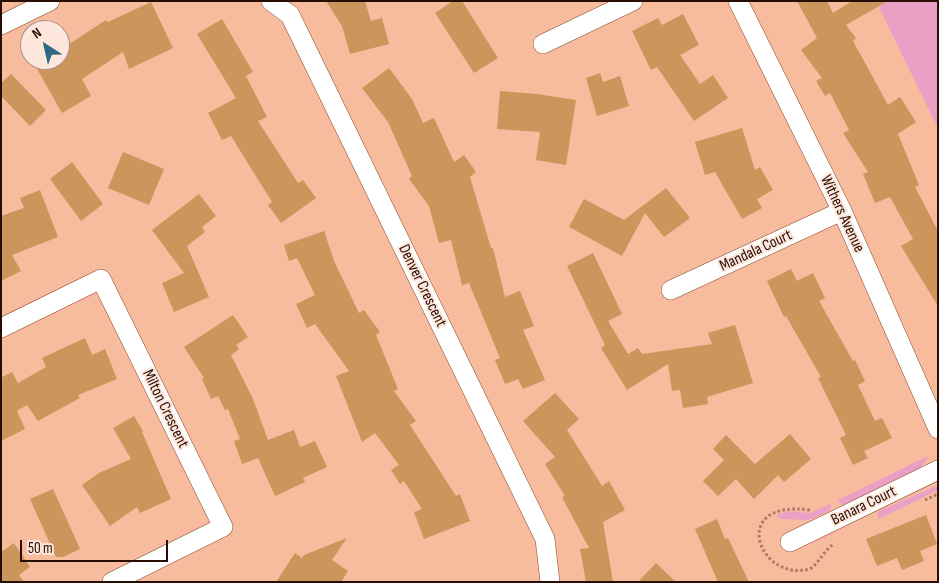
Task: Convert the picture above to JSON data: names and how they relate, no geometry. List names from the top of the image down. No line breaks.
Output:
{"streets":{"street":["Withers Avenue","Mandala Court","Denver Crescent","Milton Crescent","Banara Court"]},"crossings":[["Withers Avenue","Mandala Court"]],"scale_bar":"50 m","north":"top left"}
